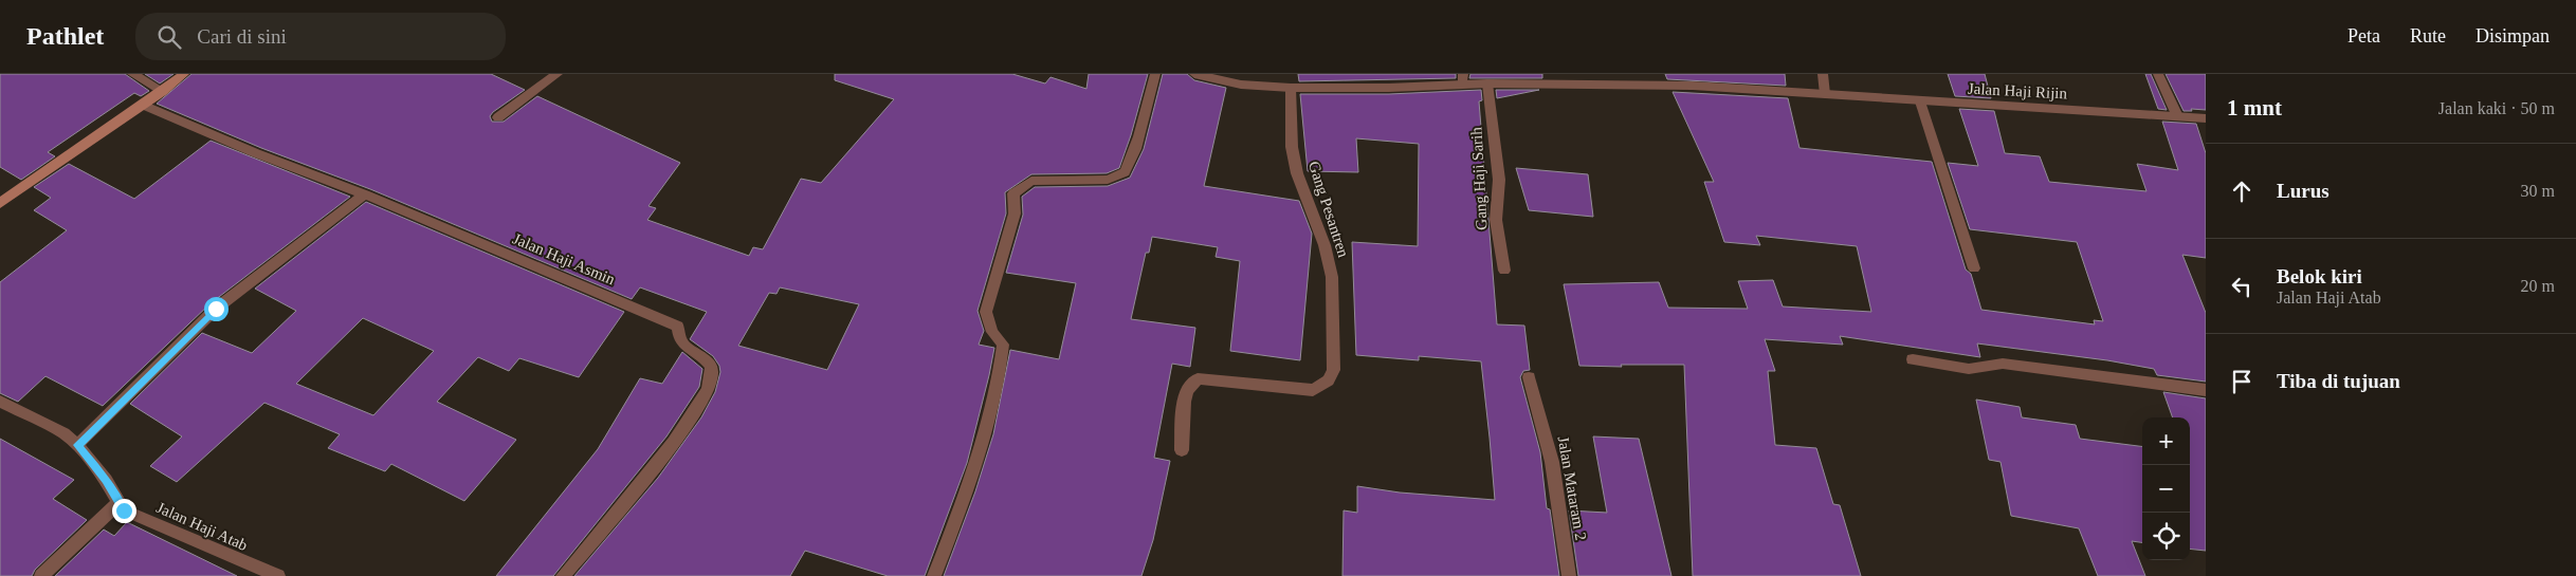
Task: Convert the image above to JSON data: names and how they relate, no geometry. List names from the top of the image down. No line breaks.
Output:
{"streets":{"street":["Jalan Haji Rijin","Gang Haji Sarih","Gang Pesantren","Jalan Haji Asmin","Jalan Mataram 2","Jalan Haji Atab"]},"crossings":[["Jalan Haji Rijin","Gang Haji Sarih"],["Jalan Haji Rijin","Gang Pesantren"]],"page":{"header":"Pathlet","search":"Cari di sini","nav":["Peta","Rute","Disimpan"],"heading":["1 mnt","Jalan kaki · 50 m"],"list":[["Lurus","30 m"],["Belok kiri","Jalan Haji Atab","20 m"],"Tiba di tujuan"],"map_buttons":["+","−"]}}
